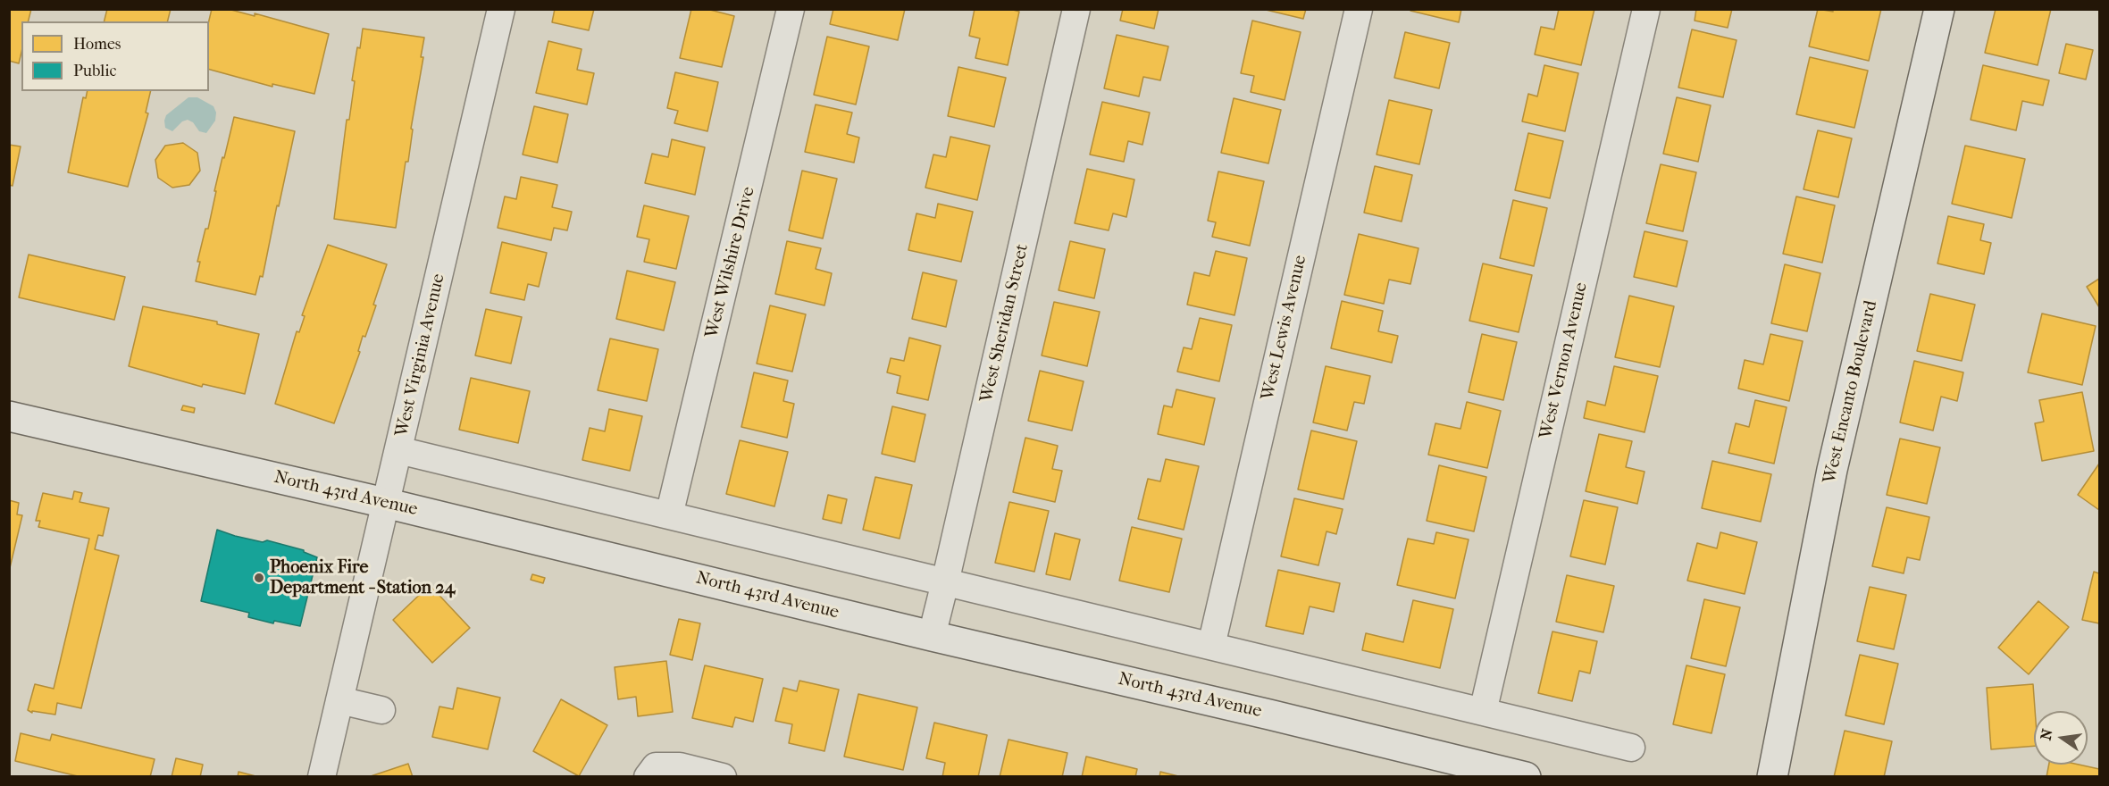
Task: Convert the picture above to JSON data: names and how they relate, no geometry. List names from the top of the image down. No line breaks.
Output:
{"streets":{"main road":["West Encanto Boulevard","North 43rd Avenue"],"street":["West Wilshire Drive","West Sheridan Street","West Lewis Avenue","West Virginia Avenue","West Vernon Avenue"]},"crossings":[["West Sheridan Street","North 43rd Avenue"],["West Virginia Avenue","North 43rd Avenue"]],"places":["Phoenix Fire Department - Station 24"],"legend":["Homes","Public"],"north":"left"}
